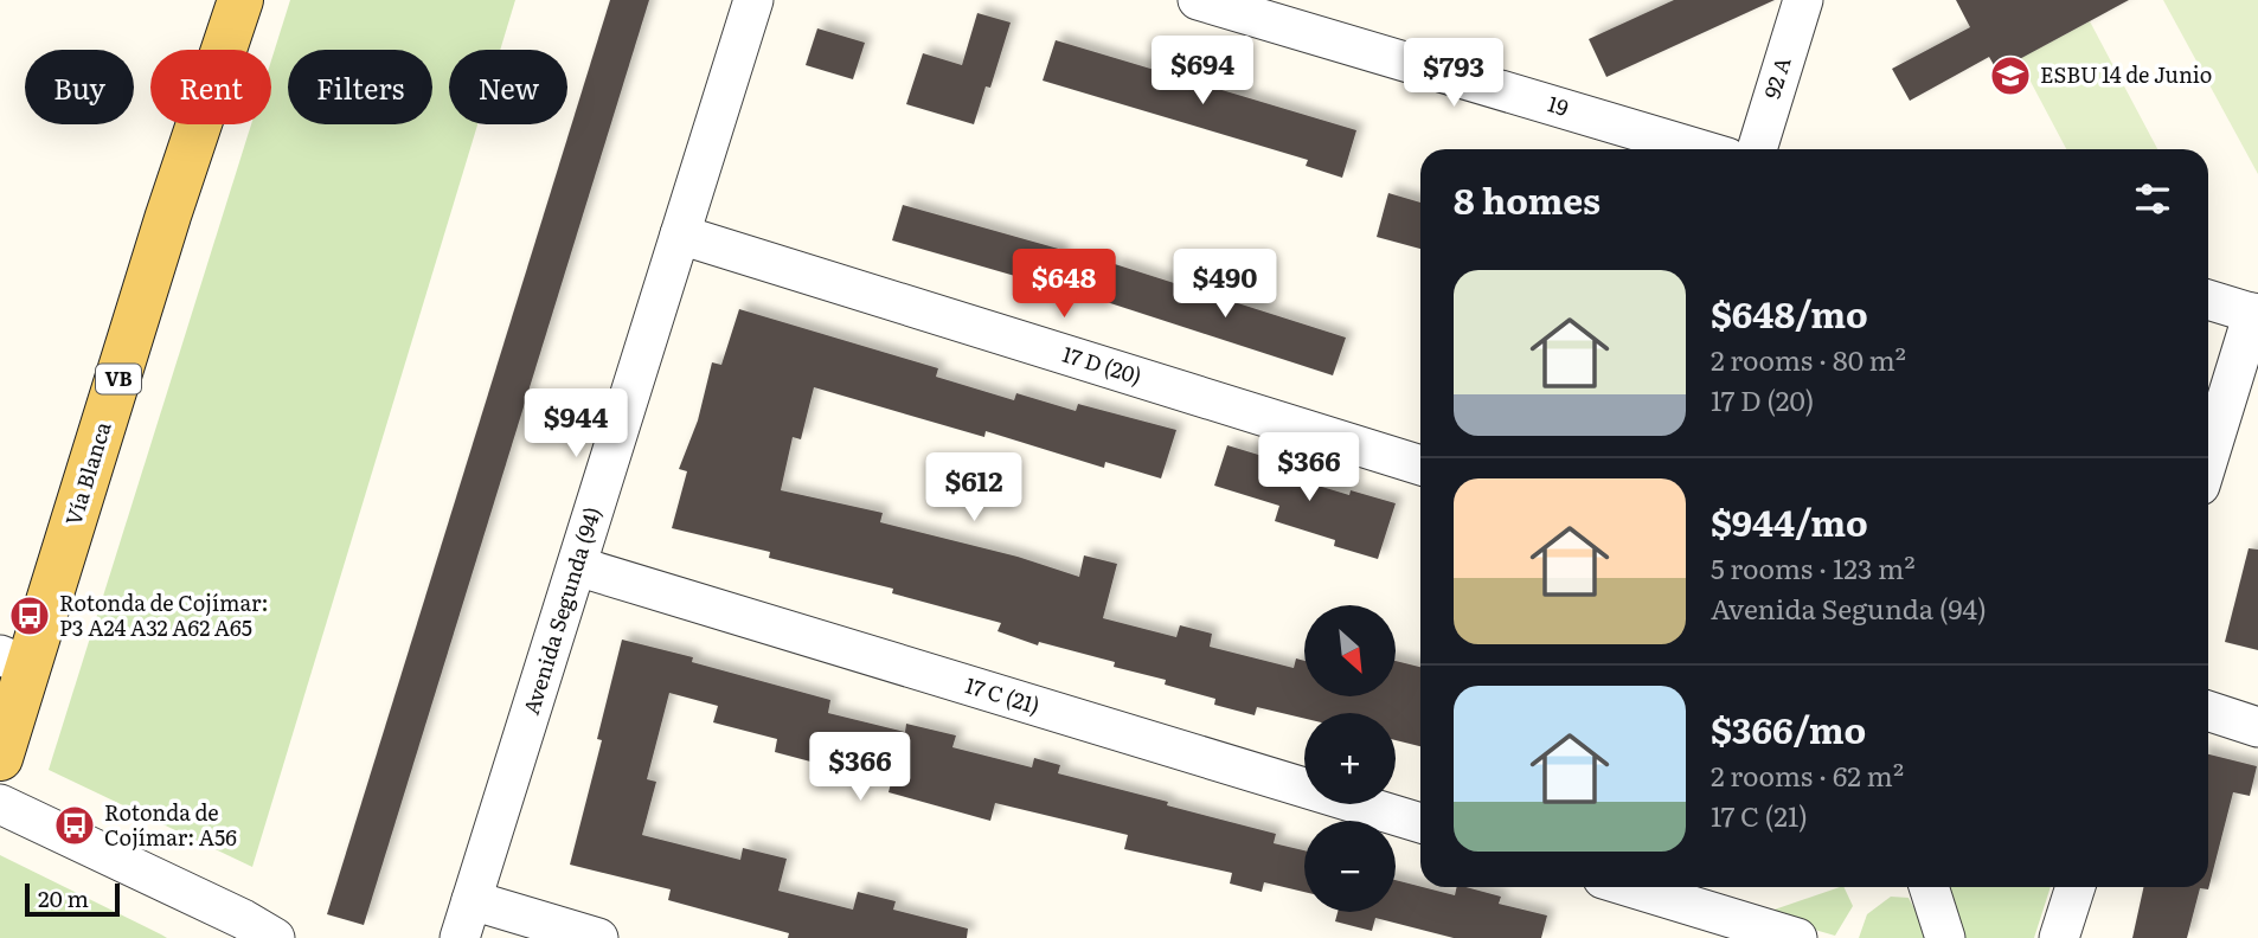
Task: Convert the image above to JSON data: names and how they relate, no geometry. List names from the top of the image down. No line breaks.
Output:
{"streets":{"main road":["VB","Vía Blanca"],"street":["92 A","19","17 D (20)","Avenida Segunda (94)","17 C (21)"]},"crossings":[["17 D (20)","Avenida Segunda (94)"],["Avenida Segunda (94)","17 C (21)"]],"places":{"school or university":["ESBU 14 de Junio"],"bus stop":["Rotonda de Cojímar: P3 A24 A32 A62 A65","Rotonda de Cojímar: A56"]},"scale_bar":"20 m","north":"bottom right","page":{"price":["$694","$793","$648","$490","$944","$366","$612","$366"],"chip":["Buy","Rent","Filters","New"],"heading":"8 homes","list":[{"name":"$648/mo","note":"2 rooms · 80 m² · 17 D (20)"},{"name":"$944/mo","note":"5 rooms · 123 m² · Avenida Segunda (94)"},{"name":"$366/mo","note":"2 rooms · 62 m² · 17 C (21)"}],"map_buttons":["+","−"],"scale":"20 m"}}
